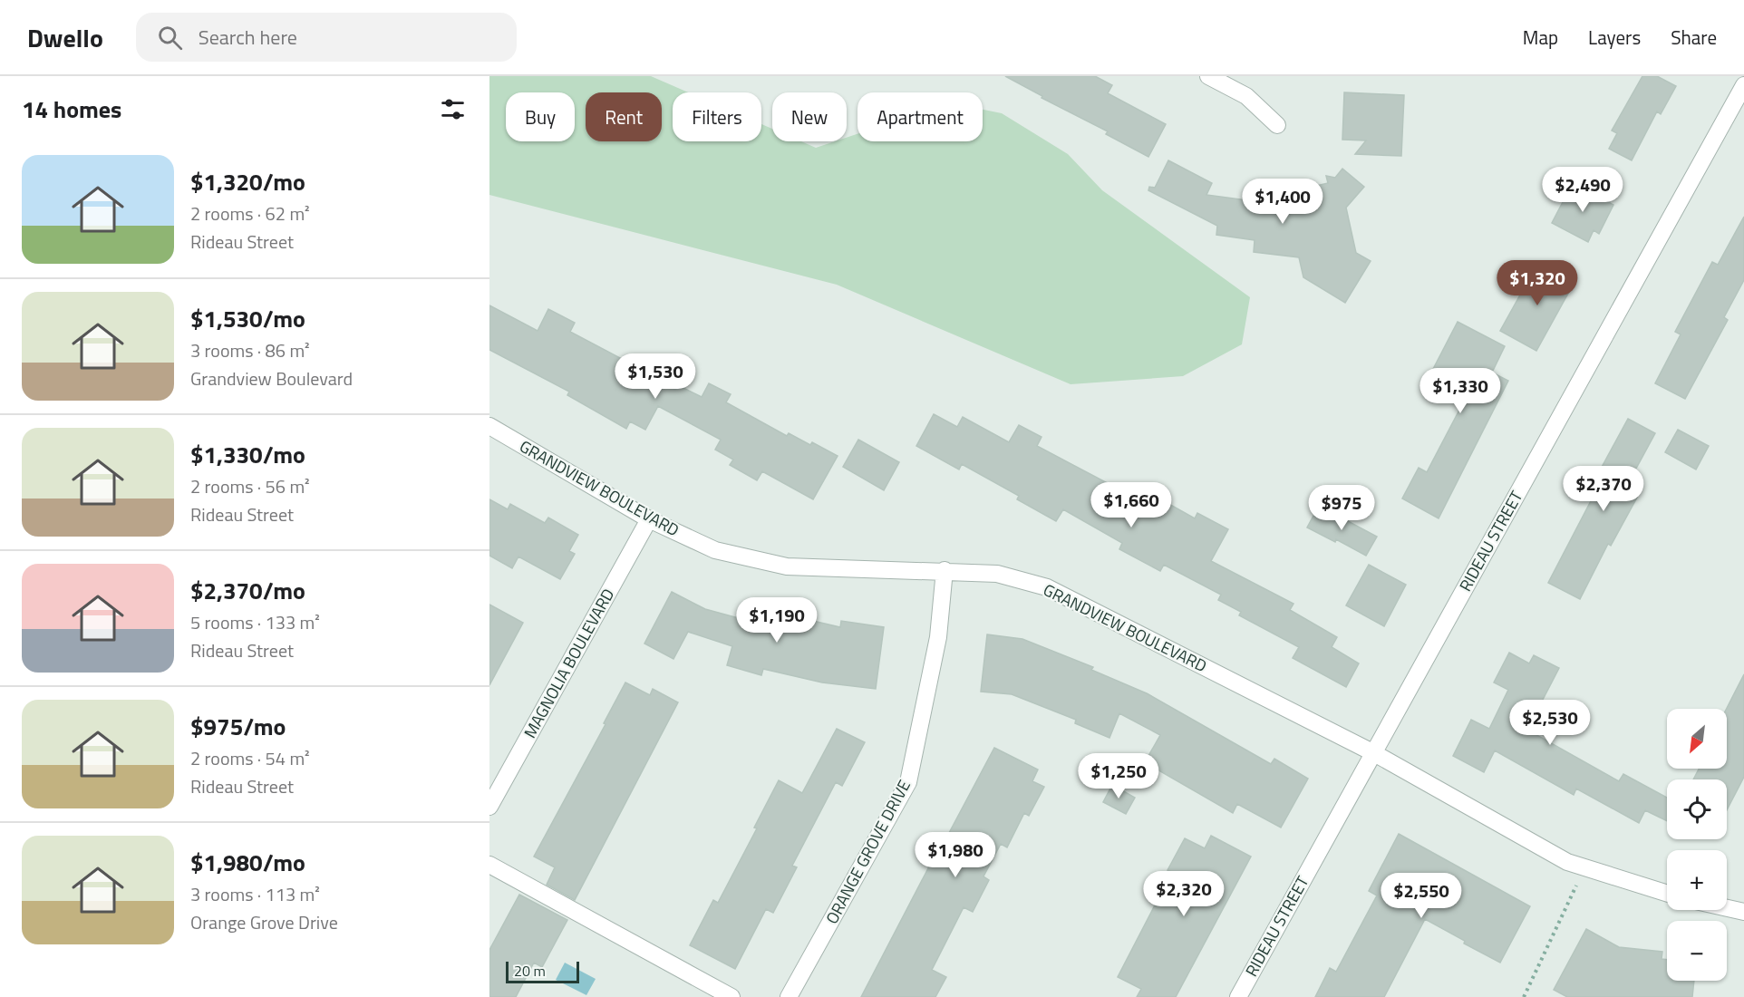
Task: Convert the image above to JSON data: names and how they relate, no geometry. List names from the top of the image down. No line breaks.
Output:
{"streets":{"street":["GRANDVIEW BOULEVARD","RIDEAU STREET","MAGNOLIA BOULEVARD","ORANGE GROVE DRIVE"]},"crossings":[["GRANDVIEW BOULEVARD","RIDEAU STREET"],["GRANDVIEW BOULEVARD","MAGNOLIA BOULEVARD"],["GRANDVIEW BOULEVARD","ORANGE GROVE DRIVE"]],"scale_bar":"20 m","north":"bottom left","page":{"header":"Dwello","search":"Search here","nav":["Map","Layers","Share"],"heading":"14 homes","chip":["Buy","Rent","Filters","New","Apartment"],"list":[{"name":"$1,320/mo","note":"2 rooms · 62 m² · Rideau Street"},{"name":"$1,530/mo","note":"3 rooms · 86 m² · Grandview Boulevard"},{"name":"$1,330/mo","note":"2 rooms · 56 m² · Rideau Street"},{"name":"$2,370/mo","note":"5 rooms · 133 m² · Rideau Street"},{"name":"$975/mo","note":"2 rooms · 54 m² · Rideau Street"},{"name":"$1,980/mo","note":"3 rooms · 113 m² · Orange Grove Drive"}],"price":["$2,490","$1,400","$1,320","$1,530","$1,330","$2,370","$1,660","$975","$1,190","$2,530","$1,250","$1,980","$2,320","$2,550"],"map_buttons":["+","−"],"scale":"20 m"}}
